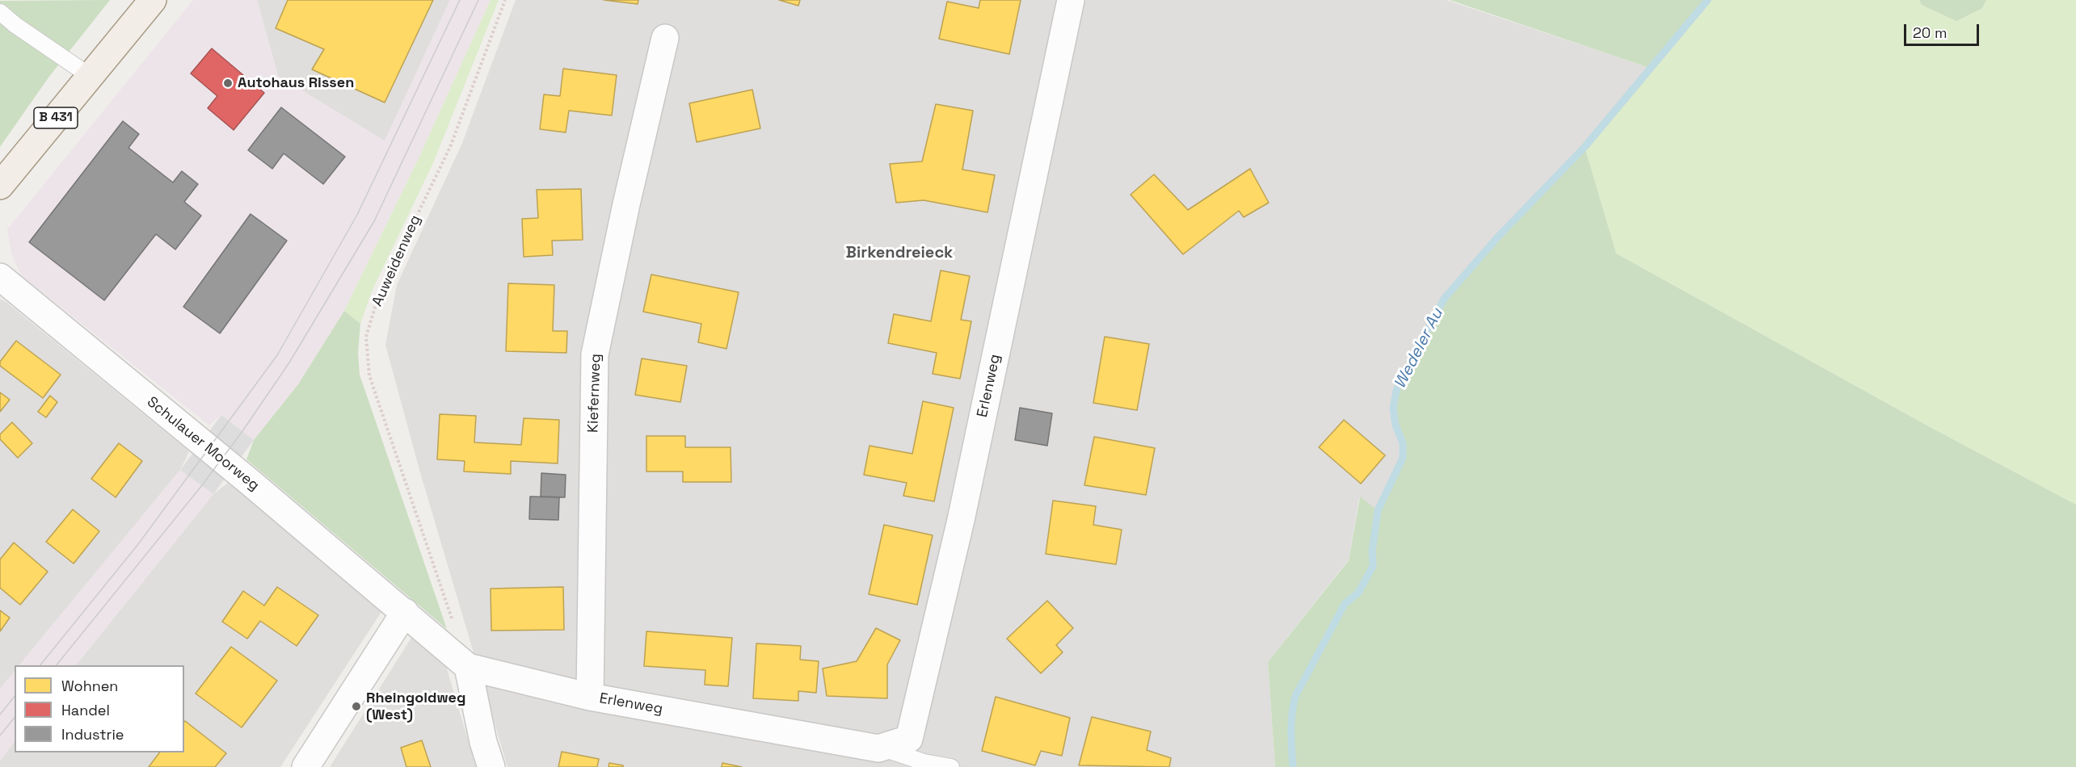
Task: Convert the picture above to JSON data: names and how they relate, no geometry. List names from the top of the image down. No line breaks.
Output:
{"streets":{"main road":["B 431"],"street":["Erlenweg","Kiefernweg","Schulauer Moorweg"],"path":["Auweidenweg"]},"crossings":[["Erlenweg","Kiefernweg"],["Erlenweg","Schulauer Moorweg"]],"districts":["Birkendreieck"],"water":["Wedeler Au"],"places":["Autohaus Rissen","Rheingoldweg (West)"],"legend":["Wohnen","Handel","Industrie"],"scale_bar":"20 m"}
